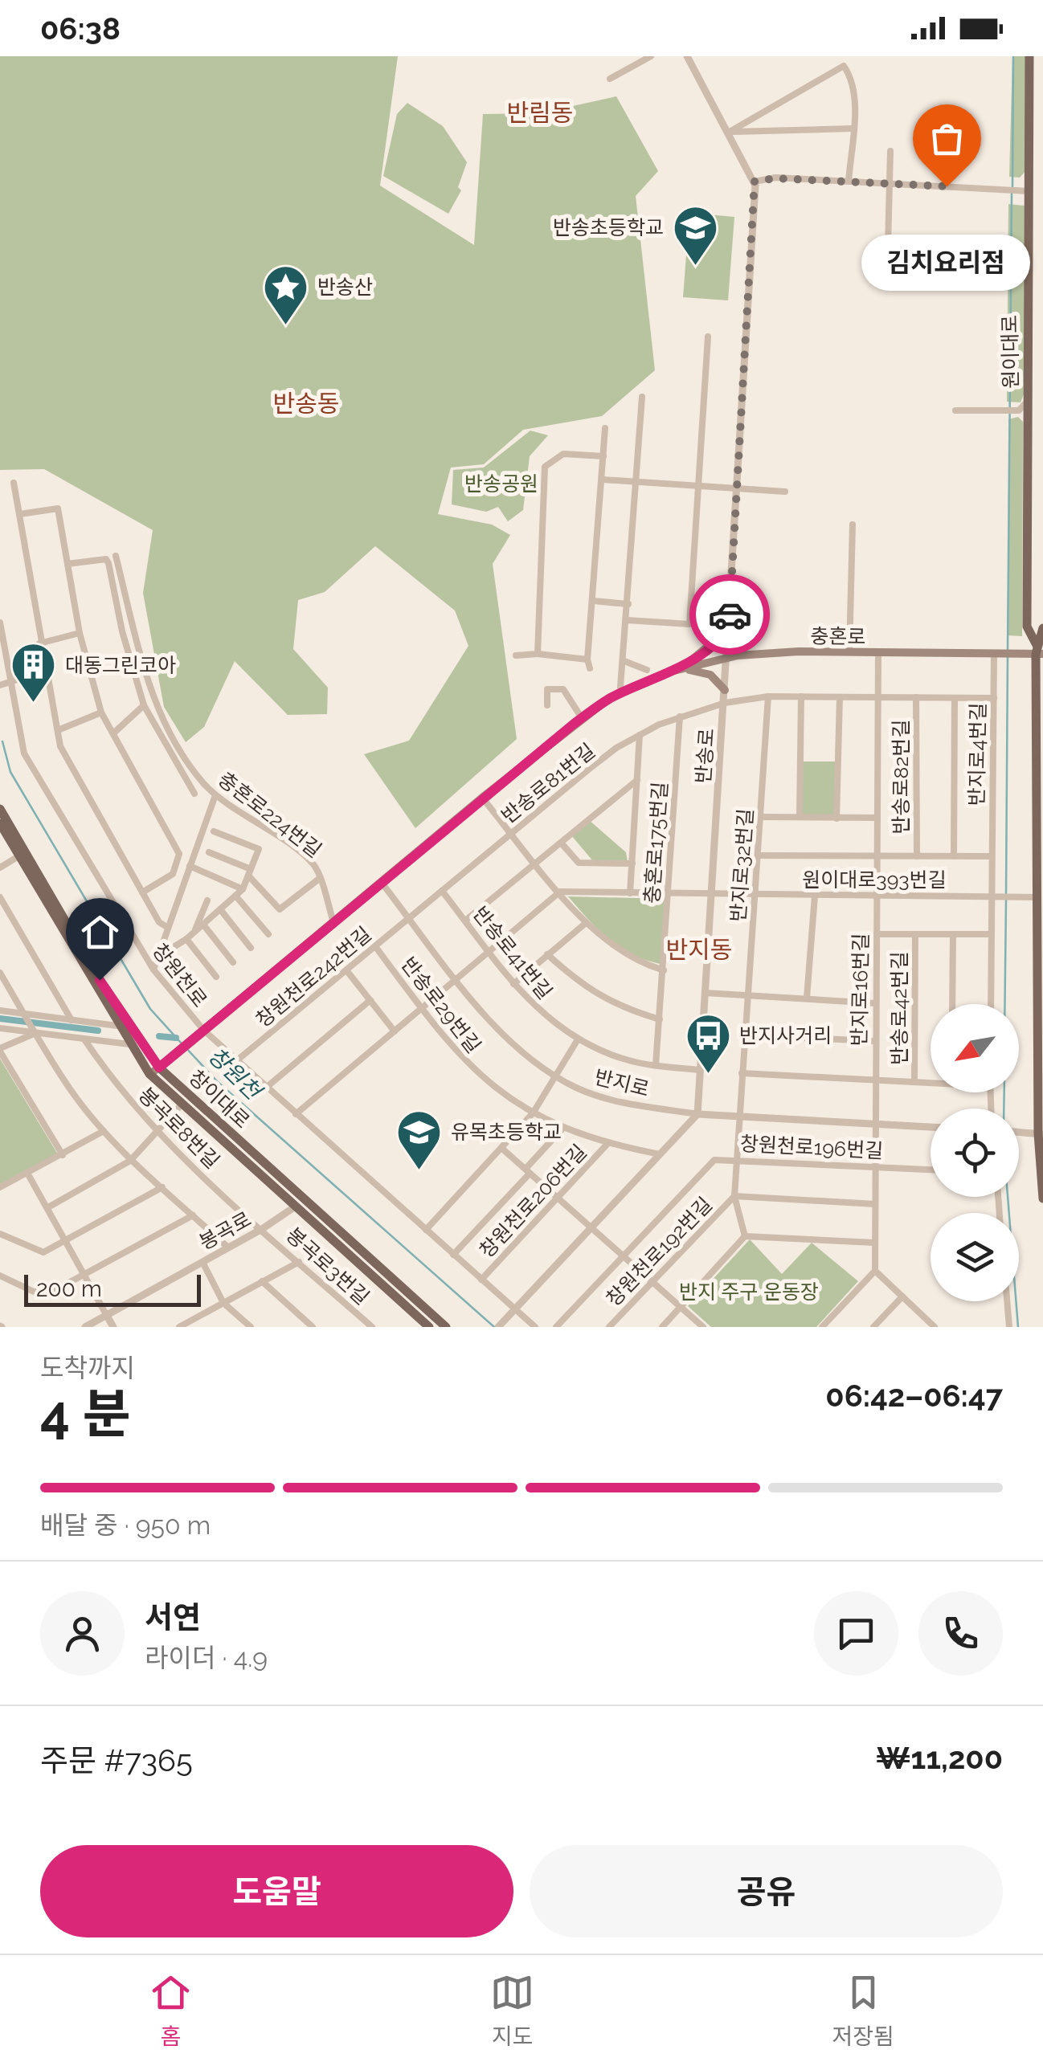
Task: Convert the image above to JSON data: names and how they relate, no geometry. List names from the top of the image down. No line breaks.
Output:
{"streets":{"main road":["원이대로","충혼로","창이대로"],"street":["반지로4번길","반송로","반송로82번길","반송로81번길","충혼로224번길","충혼로175번길","반지로32번길","원이대로393번길","반송로41번길","창원천로","창원천로242번길","반지로16번길","반송로29번길","반송로42번길","반지로","봉곡로8번길","창원천로196번길","창원천로206번길","봉곡로","창원천로192번길","봉곡로3번길"]},"crossings":[["원이대로","충혼로"],["원이대로","원이대로393번길"],["충혼로","반지로4번길"],["충혼로","반송로"],["충혼로","충혼로224번길"],["충혼로","창원천로"],["충혼로","반지로16번길"],["충혼로","반지로"],["충혼로","창이대로"],["반지로4번길","반송로82번길"],["반지로4번길","원이대로393번길"],["반송로","반송로82번길"],["반송로","반송로81번길"],["반송로","원이대로393번길"],["반송로","반송로41번길"],["반송로","반지로"],["반송로82번길","반송로81번길"],["반송로82번길","반지로32번길"],["반송로82번길","반지로16번길"],["반송로81번길","충혼로175번길"],["반송로81번길","반송로41번길"],["반송로81번길","창원천로242번길"],["반송로81번길","반지로"],["충혼로175번길","원이대로393번길"],["충혼로175번길","반송로41번길"],["반지로32번길","원이대로393번길"],["반지로32번길","반송로42번길"],["반지로32번길","반지로"],["반지로32번길","창원천로196번길"],["반지로32번길","창원천로192번길"],["원이대로393번길","반지로16번길"],["창원천로","창원천로242번길"],["창원천로","창원천로206번길"],["창원천로242번길","반송로29번길"],["창원천로242번길","반지로"],["반지로16번길","반송로42번길"],["반지로16번길","반지로"],["반지로16번길","창원천로196번길"],["반지로16번길","창원천로192번길"],["반송로29번길","창원천로206번길"],["창이대로","봉곡로"],["봉곡로8번길","봉곡로"],["봉곡로8번길","봉곡로3번길"],["봉곡로","봉곡로3번길"]],"districts":["반림동","반송동","반지동"],"water":["창원천"],"parks":["반송공원","반지 주구 운동장"],"places":{"other":["김치요리점"],"school or university":["반송초등학교","유목초등학교"],"place":["반송산"],"building":["대동그린코아"],"bus stop":["반지사거리"]},"scale_bar":"200 m","north":"bottom left","page":{"status":"06:38","bubble":"김치요리점","scale":"200 m","heading":["4 분","도착까지","06:42–06:47"],"panel":["서연","라이더 · 4.9","주문 #7365","₩11,200"],"bar":"배달 중 · 950 m","buttons":["도움말","공유"],"tabs":["홈","지도","저장됨"]}}
